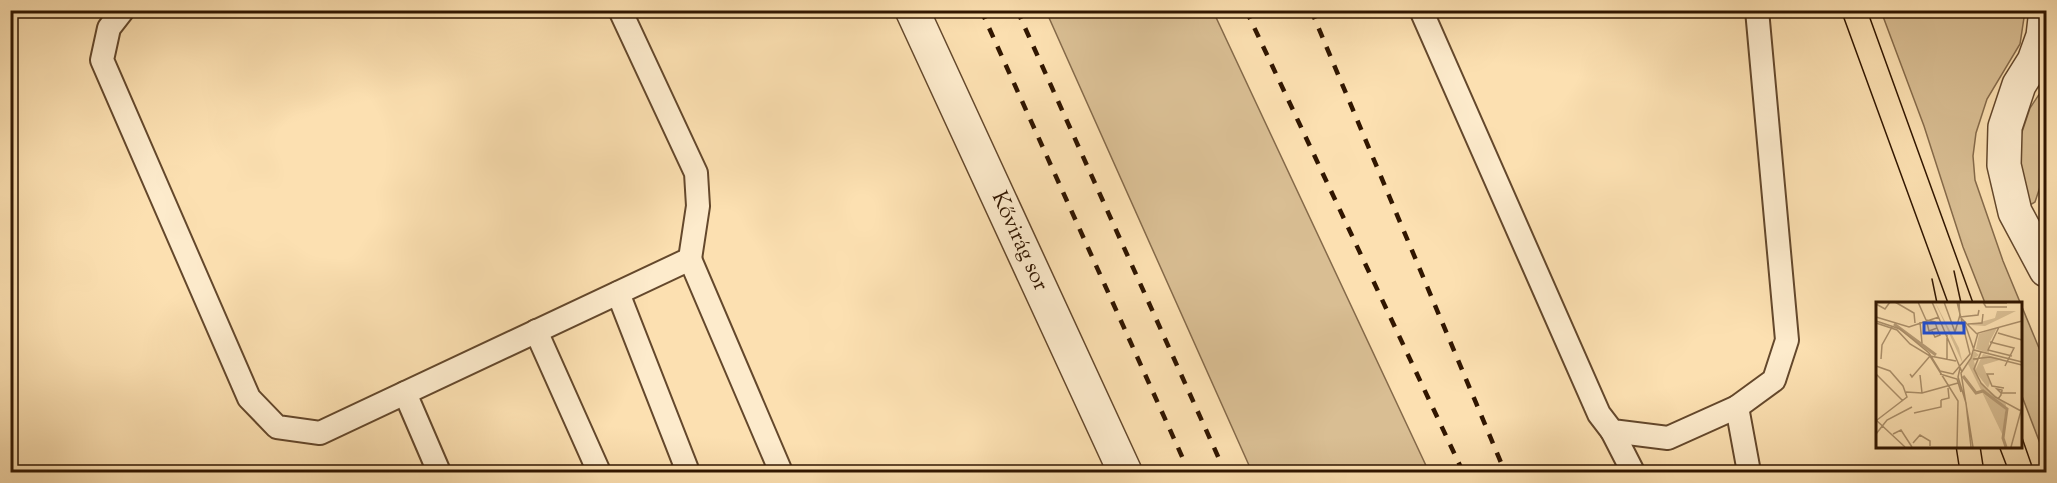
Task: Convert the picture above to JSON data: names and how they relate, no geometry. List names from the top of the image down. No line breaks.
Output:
{"streets":{"street":["Kővirág sor"]}}
